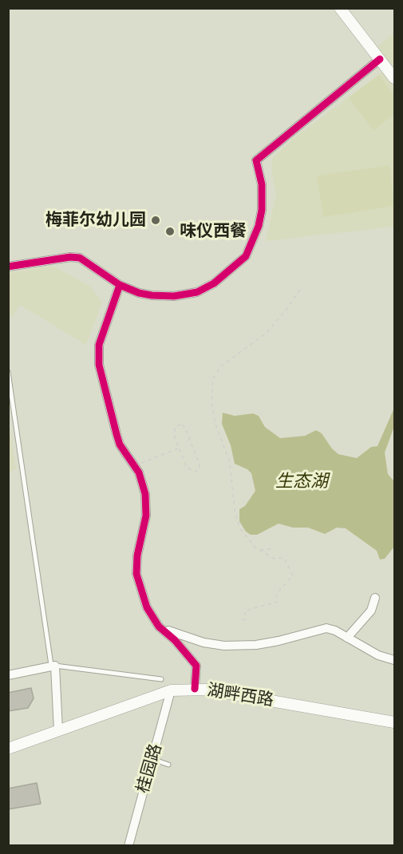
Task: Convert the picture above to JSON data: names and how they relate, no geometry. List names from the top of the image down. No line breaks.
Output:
{"streets":{"street":["湖畔西路","桂园路"]},"crossings":[["湖畔西路","桂园路"]],"water":["生态湖"],"places":["梅菲尔幼儿园","味仪西餐"]}
